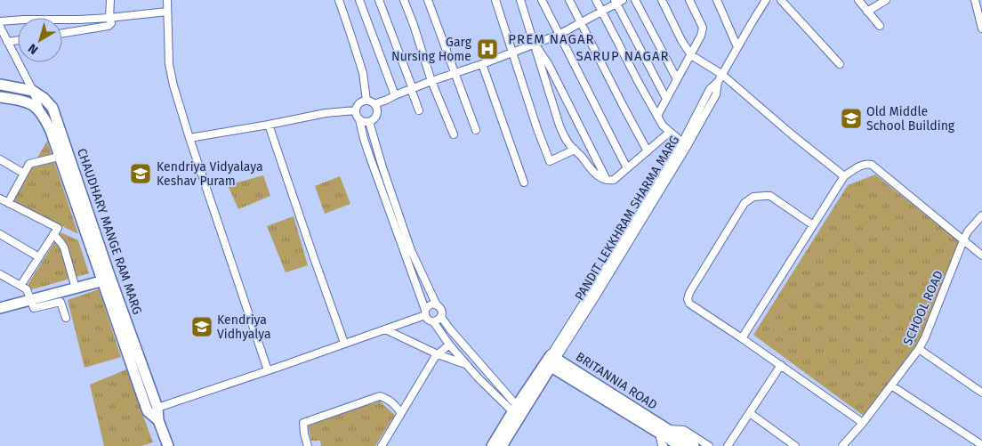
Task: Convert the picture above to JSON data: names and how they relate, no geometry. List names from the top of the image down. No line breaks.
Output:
{"streets":{"main road":["PANDIT LEKKHRAM SHARMA MARG","CHAUDHARY MANGE RAM MARG","BRITANNIA ROAD"],"street":["SCHOOL ROAD"]},"crossings":[["PANDIT LEKKHRAM SHARMA MARG","BRITANNIA ROAD"]],"districts":["PREM NAGAR","SARUP NAGAR"],"places":{"hospital":["Garg Nursing Home"],"school or university":["Old Middle School Building","Kendriya Vidyalaya Keshav Puram","Kendriya Vidhyalya"]},"north":"bottom left"}
